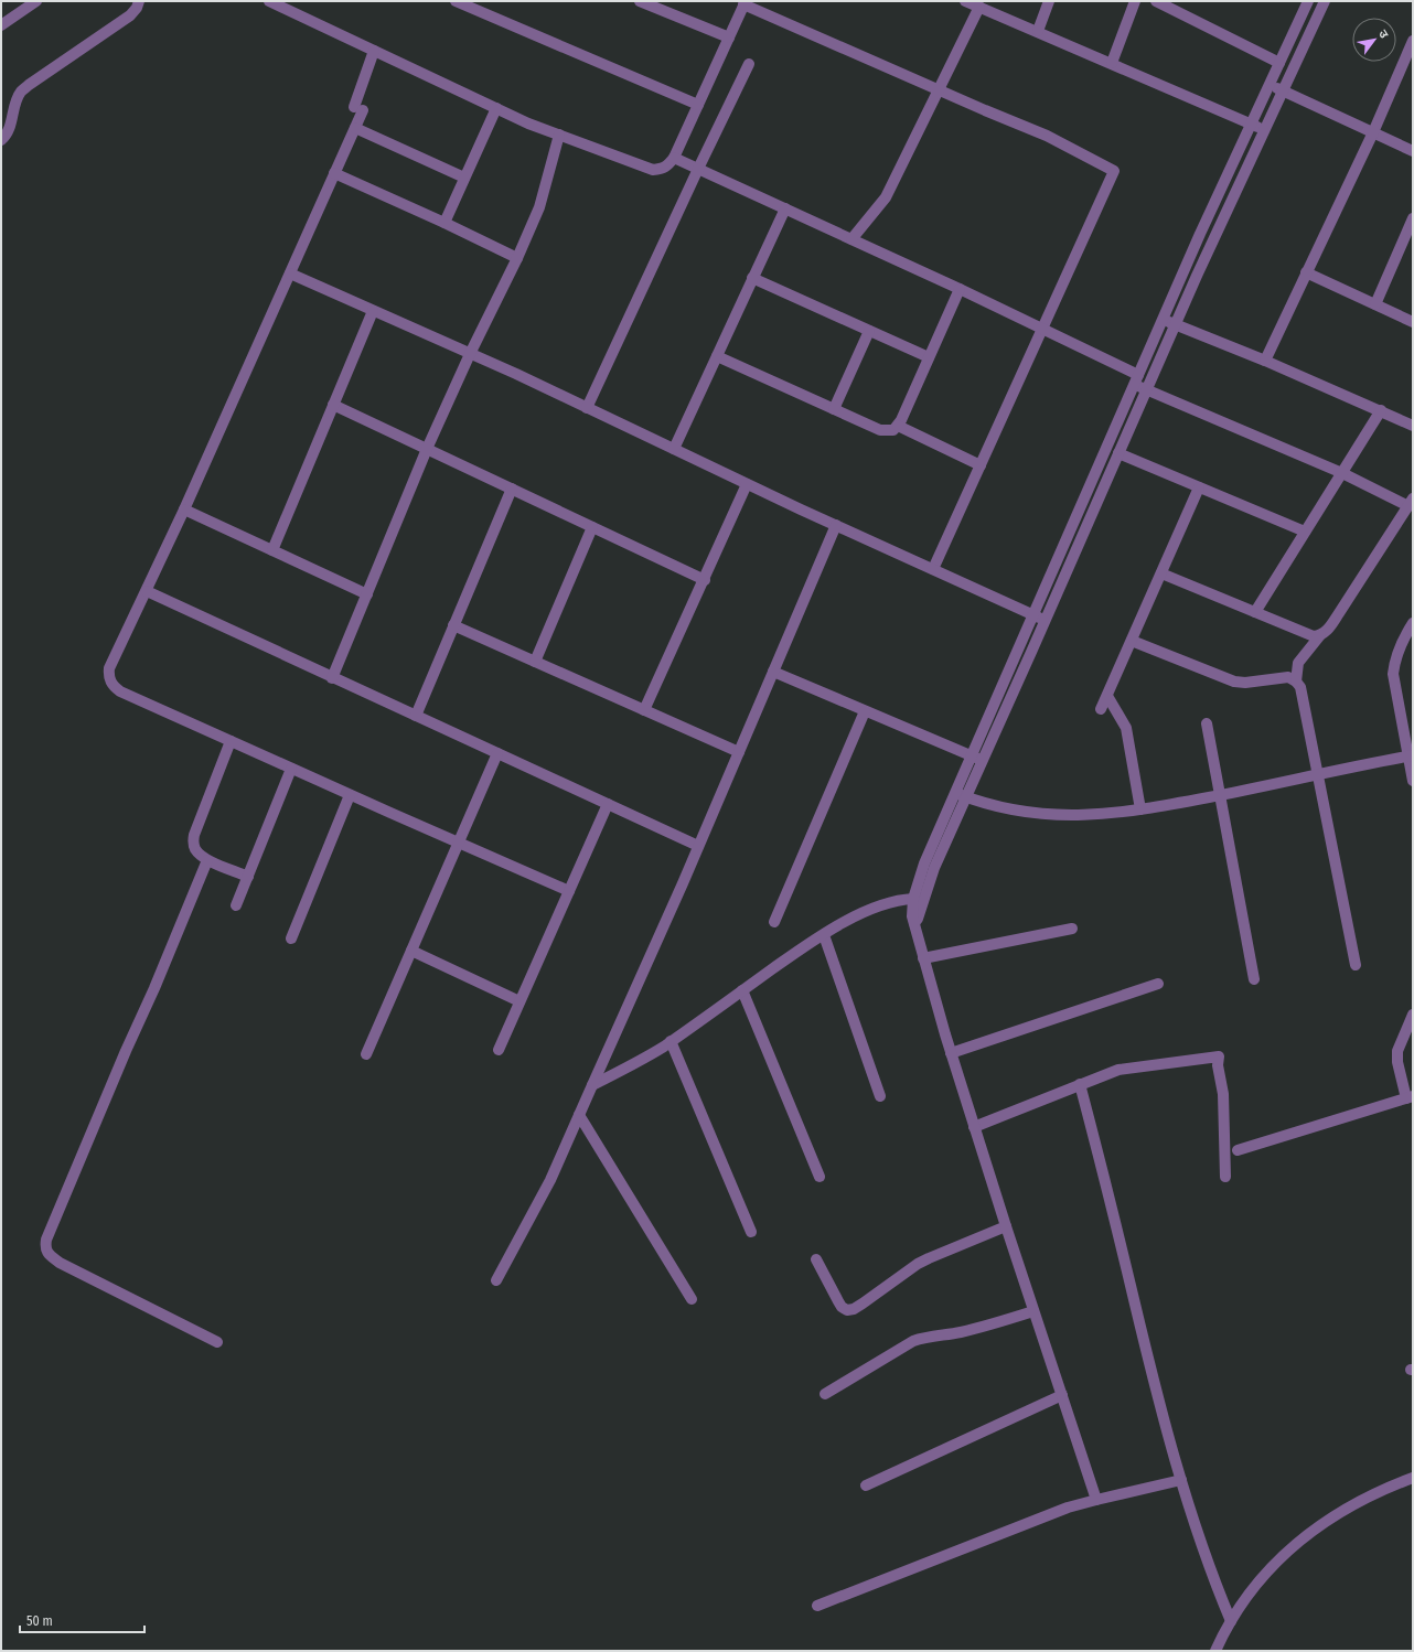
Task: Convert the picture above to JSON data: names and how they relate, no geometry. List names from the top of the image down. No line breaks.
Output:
{"scale_bar":"50 m","north":"top right"}
